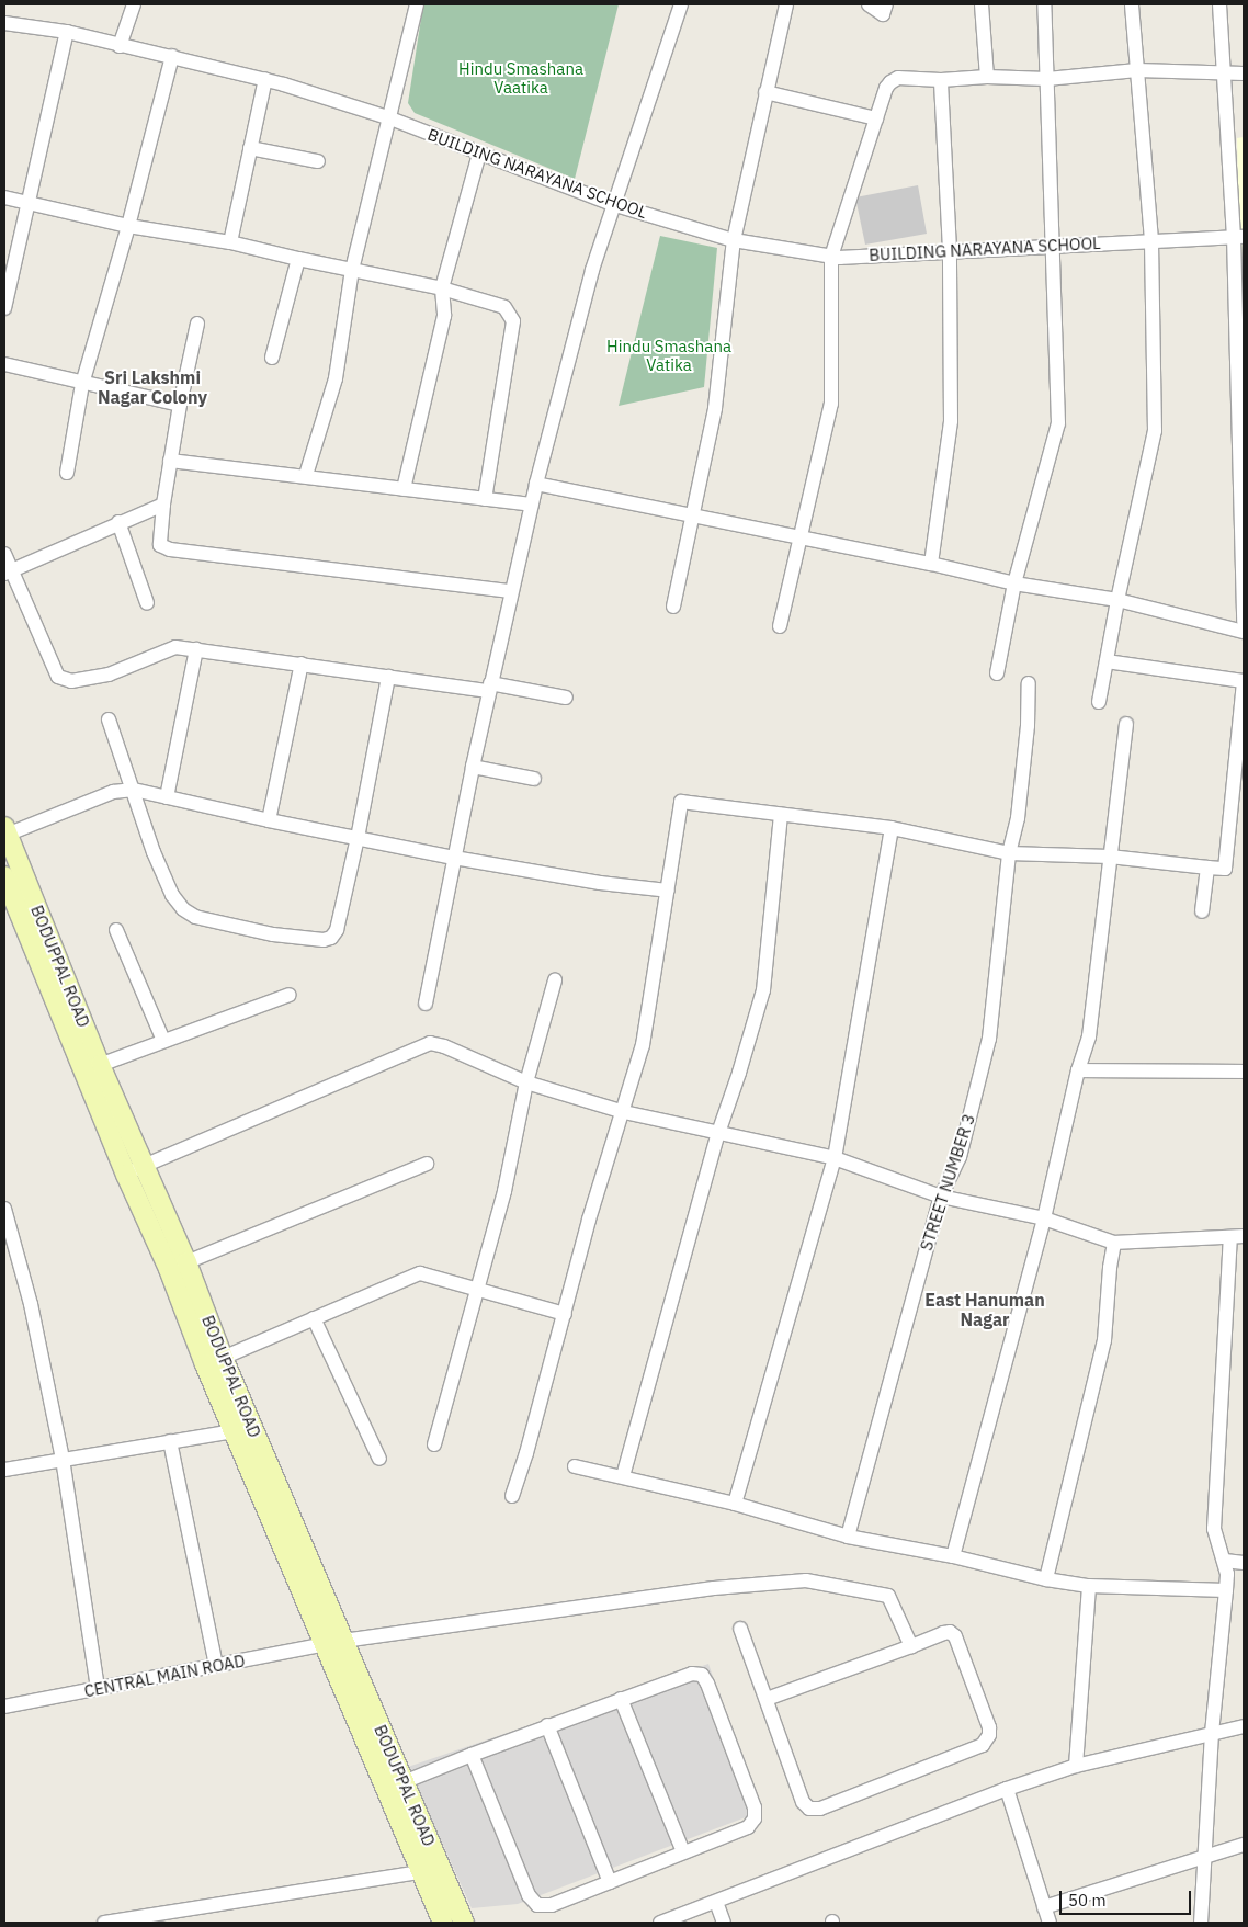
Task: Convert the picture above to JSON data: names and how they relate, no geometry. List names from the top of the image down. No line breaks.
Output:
{"streets":{"street":["BUILDING NARAYANA SCHOOL","BODUPPAL ROAD","STREET NUMBER 3","CENTRAL MAIN ROAD"]},"crossings":[["BODUPPAL ROAD","CENTRAL MAIN ROAD"]],"districts":["Sri Lakshmi Nagar Colony","East Hanuman Nagar"],"parks":["Hindu Smashana Vaatika","Hindu Smashana Vatika"],"scale_bar":"50 m"}
